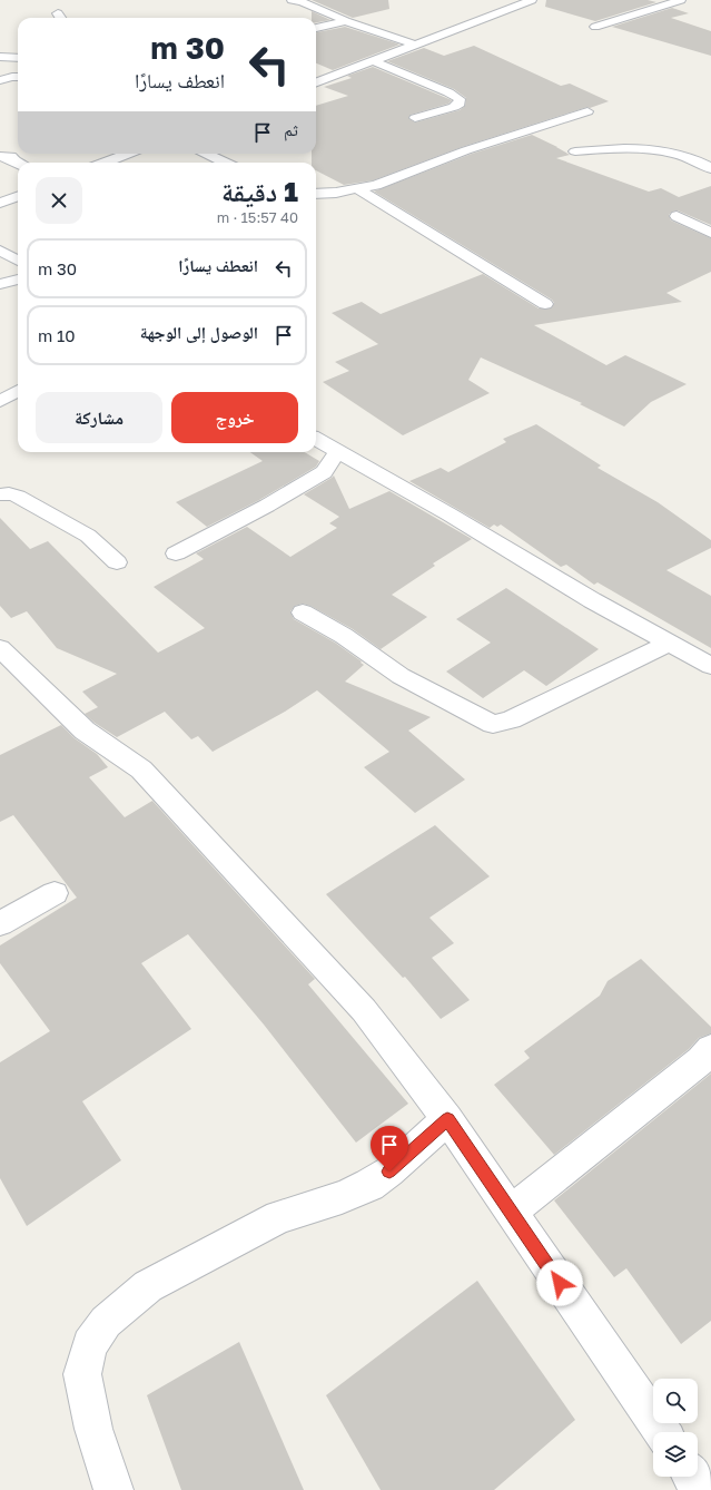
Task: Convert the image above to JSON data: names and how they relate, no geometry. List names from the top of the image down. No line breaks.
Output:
{"page":{"turn":["30 m","انعطف يسارًا"],"then":"ثم","heading":["1 دقيقة","40 m · 15:57"],"list":[{"name":"انعطف يسارًا","value":"30 m"},{"name":"الوصول إلى الوجهة","value":"10 m"}],"buttons":["خروج","مشاركة"]}}
